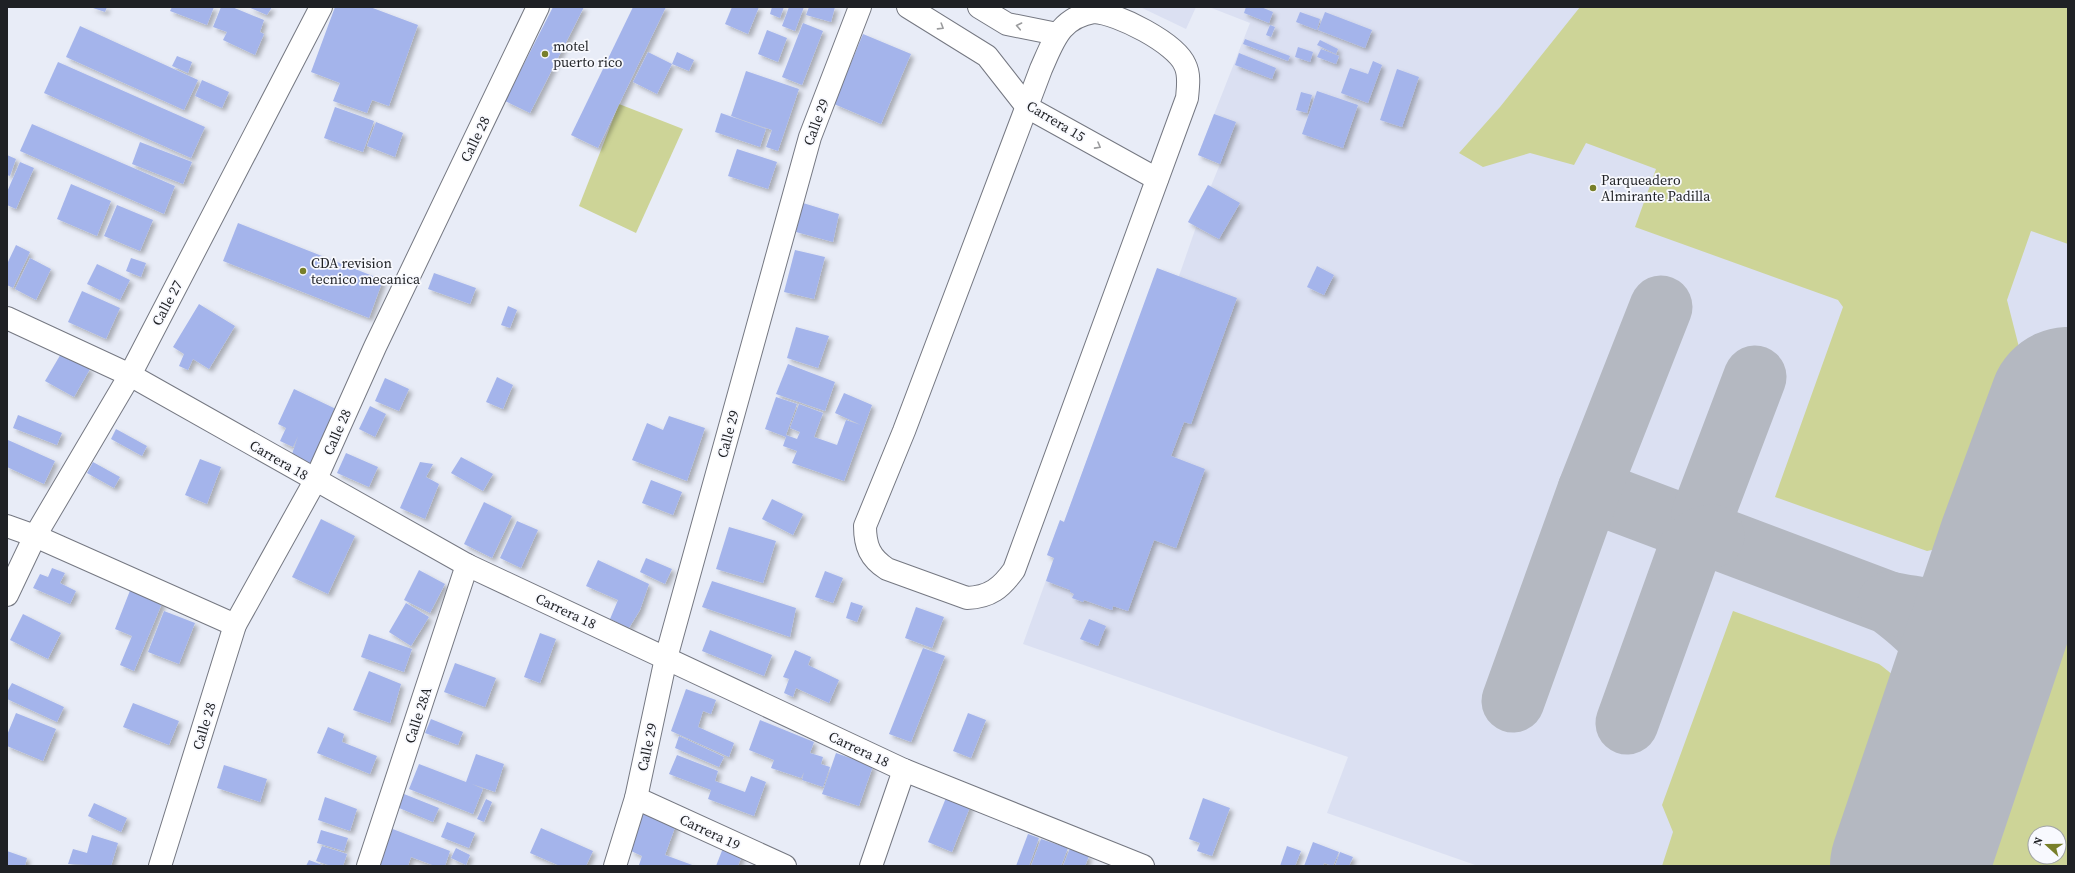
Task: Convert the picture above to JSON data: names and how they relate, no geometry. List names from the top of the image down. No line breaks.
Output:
{"streets":{"street":["Carrera 15","Calle 29","Calle 28","Calle 27","Carrera 18","Calle 28A","Carrera 19"]},"crossings":[["Calle 29","Carrera 18"],["Calle 29","Carrera 19"],["Calle 28","Carrera 18"],["Calle 27","Carrera 18"],["Carrera 18","Calle 28A"]],"one_way":["Carrera 15"],"places":["motel puerto rico","Parqueadero Almirante Padilla","CDA revision tecnico mecanica"],"north":"left"}
